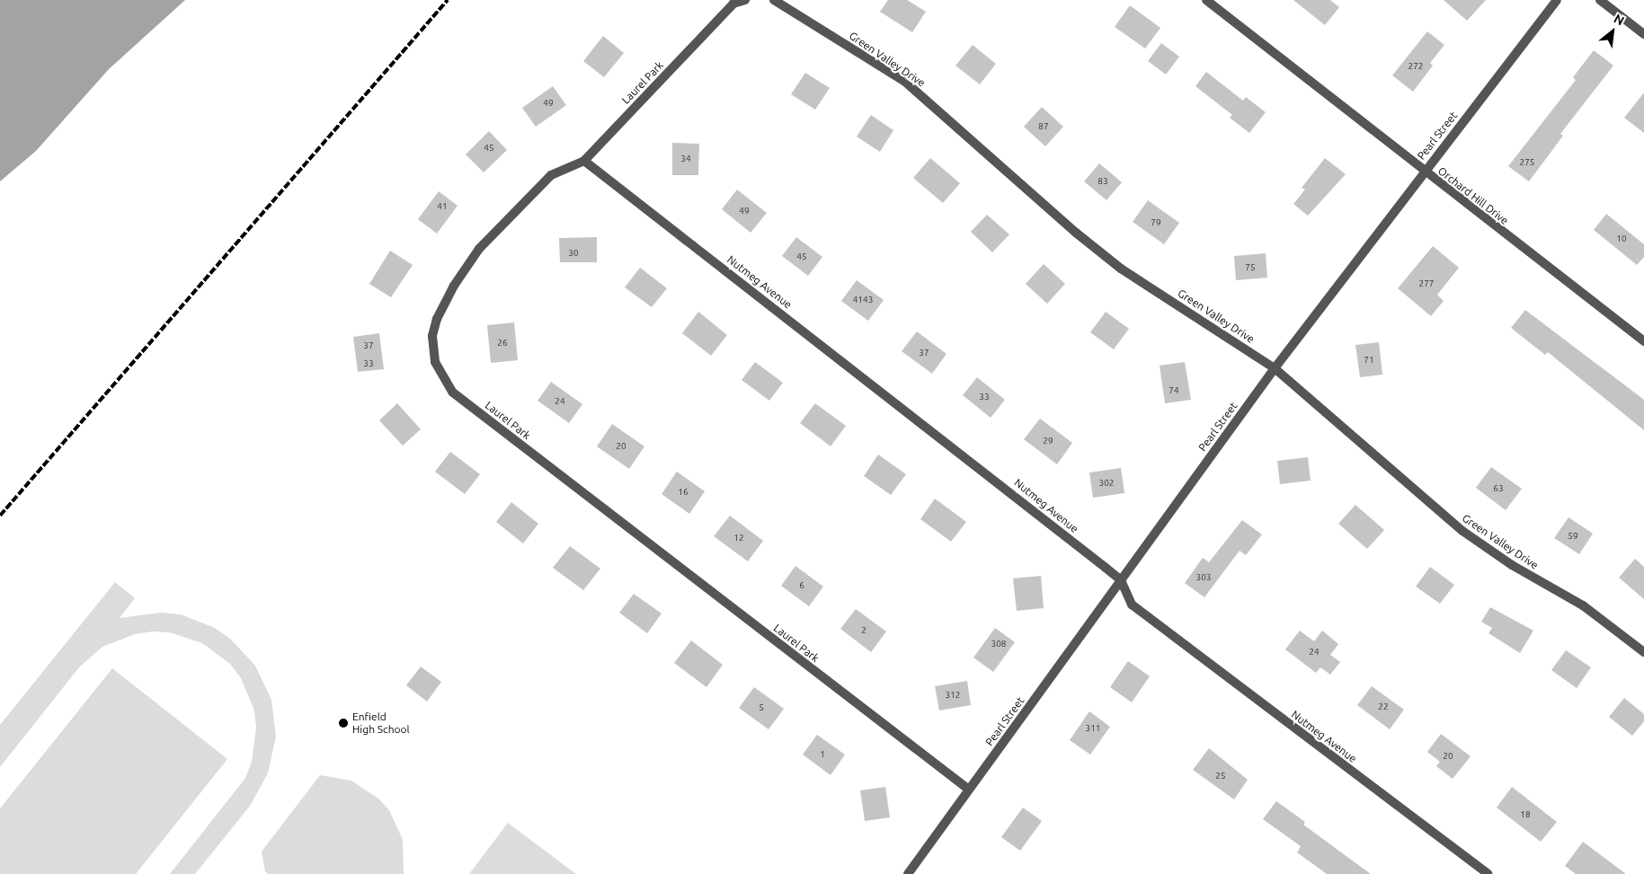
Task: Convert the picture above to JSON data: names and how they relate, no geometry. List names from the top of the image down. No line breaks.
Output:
{"streets":{"street":["Green Valley Drive","Laurel Park","Pearl Street","Orchard Hill Drive","Nutmeg Avenue"]},"crossings":[["Green Valley Drive","Pearl Street"],["Laurel Park","Pearl Street"],["Laurel Park","Nutmeg Avenue"],["Pearl Street","Orchard Hill Drive"],["Pearl Street","Nutmeg Avenue"]],"places":["Enfield High School"],"house_numbers":["272","49","87","45","34","275","83","41","49","79","10","30","45","75","277","4143","26","37","37","71","33","74","33","24","29","20","302","63","16","59","12","303","6","2","308","24","312","22","5","311","1","20","25","18"],"north":"top right"}
